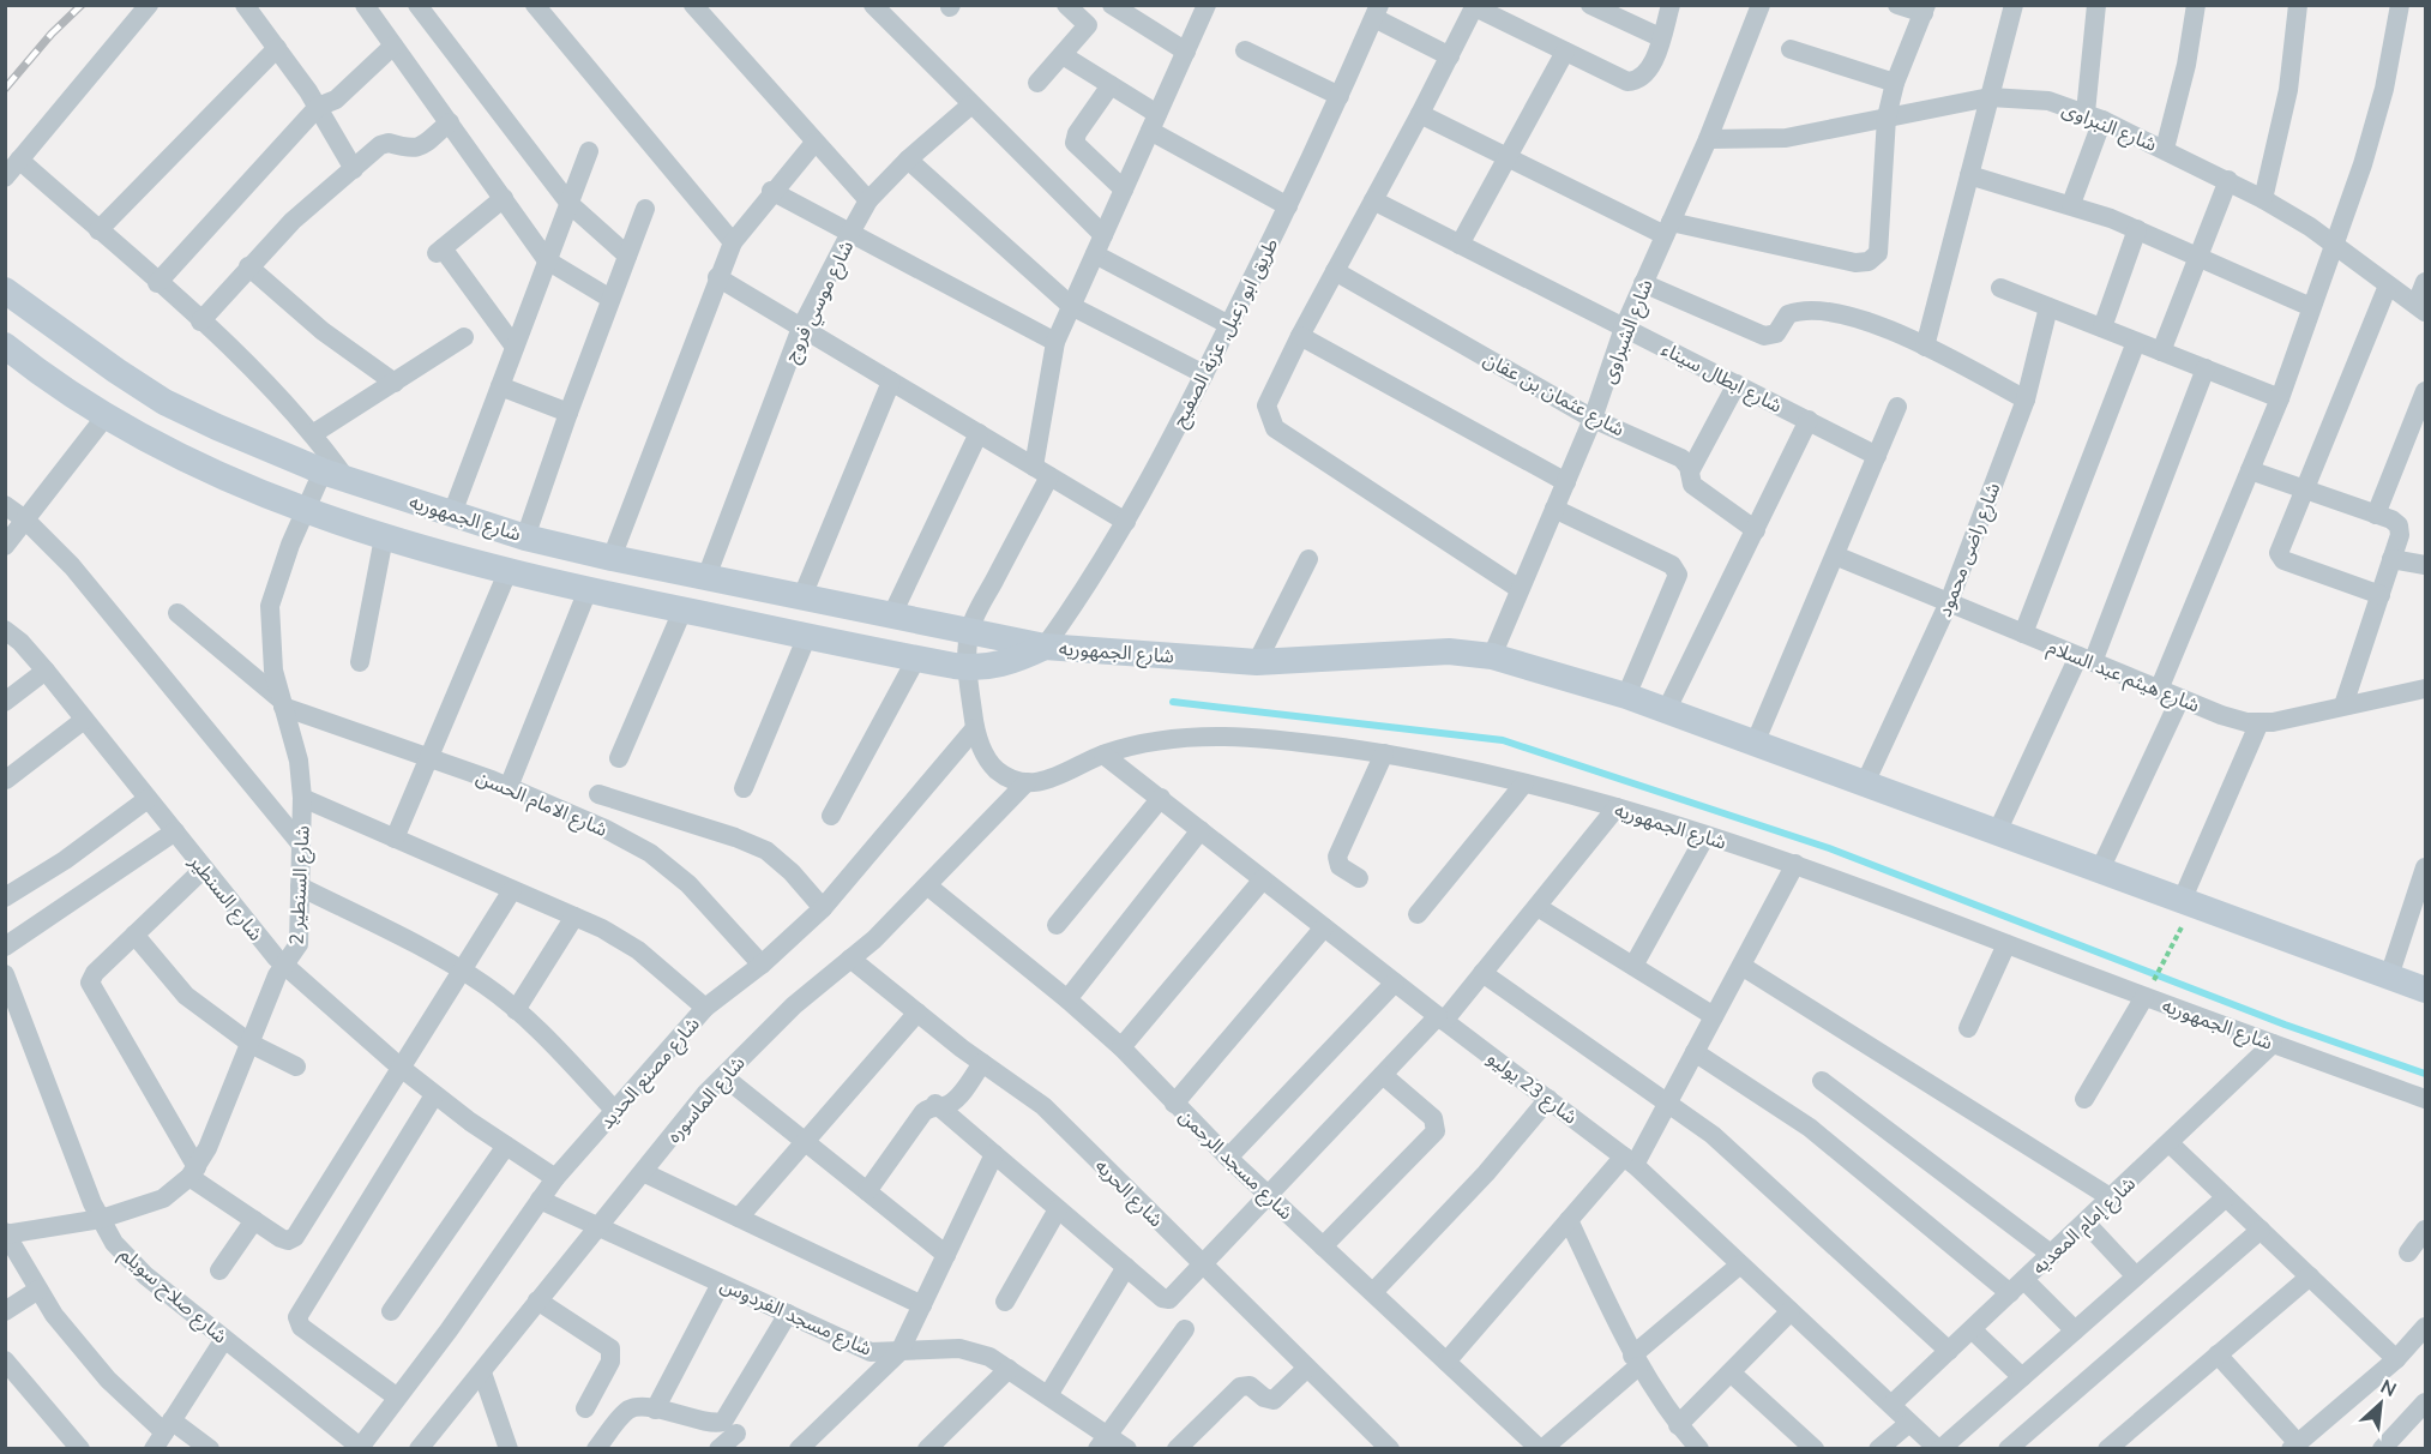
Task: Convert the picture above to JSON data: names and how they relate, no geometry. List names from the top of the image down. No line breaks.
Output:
{"streets":{"main road":["شارع الجمهوريه"],"street":["شارع النبراوى","شارع موسي فروج","شارع الشبراوى","طريق ابو زعبل, عزبة الصفيح","شارع ابطال سيناء","شارع عثمان بن عفان","شارع راضى محمود","شارع هيثم عبد السلام","شارع الامام الحسن","شارع السنطير 2","شارع السنطير","شارع مصنع الحديد","شارع 23 يوليو","شارع الماسوره","شارع مسجد الرحمن","شارع الحريه","شارع إمام المعديه","شارع صلاح سويلم","شارع مسجد الفردوس"]},"crossings":[["شارع النبراوى","شارع الشبراوى"],["شارع موسي فروج","شارع الجمهوريه"],["شارع الشبراوى","شارع ابطال سيناء"],["شارع الشبراوى","شارع عثمان بن عفان"],["شارع الشبراوى","شارع الجمهوريه"],["طريق ابو زعبل, عزبة الصفيح","شارع الجمهوريه"],["شارع الجمهوريه","شارع راضى محمود"],["شارع الجمهوريه","شارع السنطير 2"],["شارع الجمهوريه","شارع 23 يوليو"],["شارع الجمهوريه","شارع الماسوره"],["شارع الجمهوريه","شارع إمام المعديه"],["شارع راضى محمود","شارع هيثم عبد السلام"],["شارع الامام الحسن","شارع السنطير 2"],["شارع الامام الحسن","شارع مصنع الحديد"],["شارع السنطير 2","شارع السنطير"],["شارع السنطير 2","شارع صلاح سويلم"],["شارع السنطير","شارع مصنع الحديد"],["شارع مصنع الحديد","شارع صلاح سويلم"],["شارع مصنع الحديد","شارع مسجد الفردوس"],["شارع 23 يوليو","شارع إمام المعديه"],["شارع الماسوره","شارع مسجد الرحمن"],["شارع الماسوره","شارع الحريه"],["شارع الماسوره","شارع مسجد الفردوس"]],"north":"top right"}
